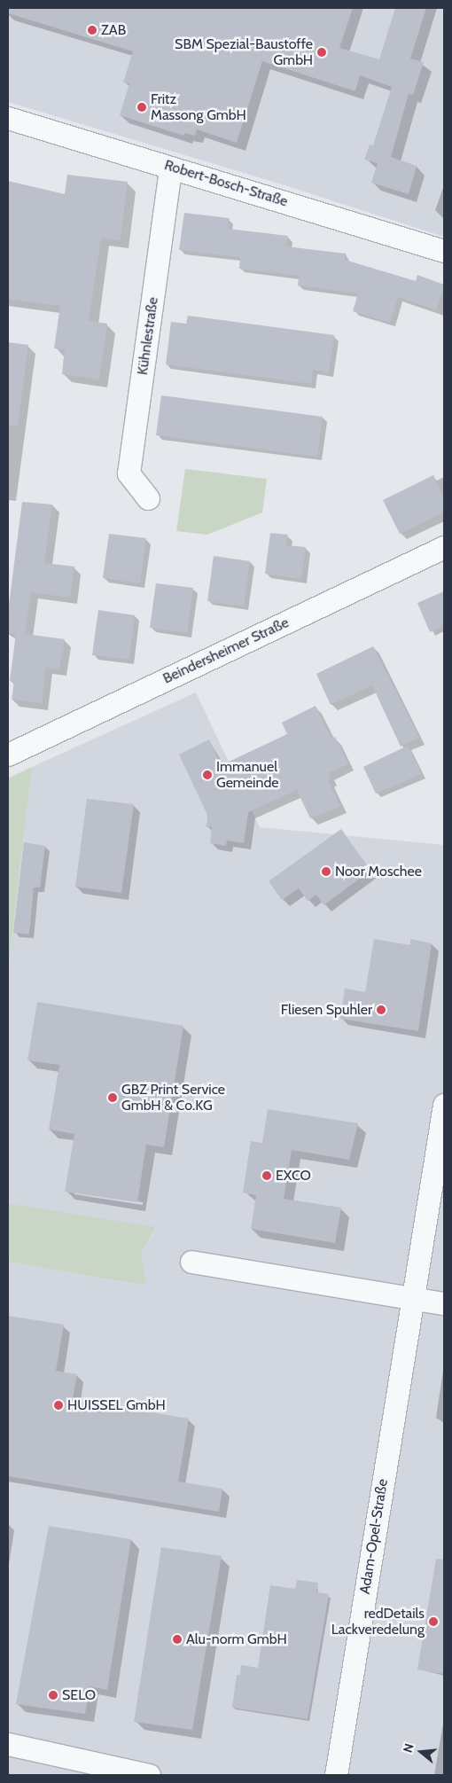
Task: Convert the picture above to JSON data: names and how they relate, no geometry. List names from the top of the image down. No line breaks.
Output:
{"streets":{"street":["Robert-Bosch-Straße","Kühnlestraße","Beindersheimer Straße","Adam-Opel-Straße"]},"crossings":[["Robert-Bosch-Straße","Kühnlestraße"]],"places":["ZAB","SBM Spezial-Baustoffe GmbH","Fritz Massong GmbH","Immanuel Gemeinde","Noor Moschee","Fliesen Spuhler","GBZ Print Service GmbH & Co.KG","EXCO","HUISSEL GmbH","redDetails Lackveredelung","Alu-norm GmbH","SELO"],"north":"left"}
